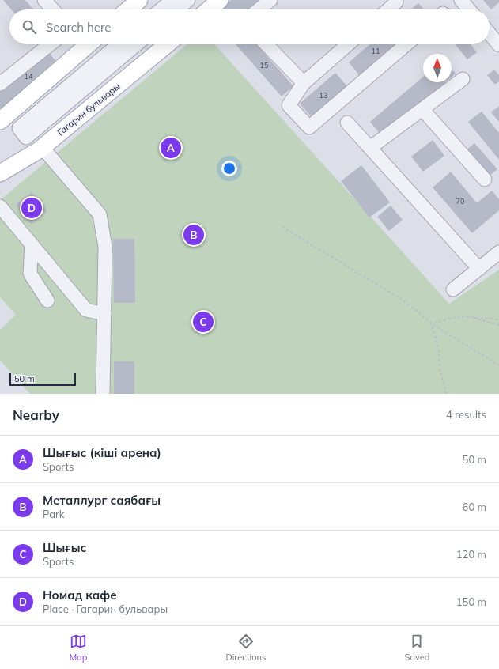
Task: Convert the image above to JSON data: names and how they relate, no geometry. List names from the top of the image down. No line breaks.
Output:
{"streets":{"main road":["Гагарин бульвары"]},"house_numbers":["11","15","14","13","70"],"scale_bar":"50 m","north":"top","page":{"search":"Search here","pins":["A","D","B","C"],"scale":"50 m","heading":["Nearby","4 results"],"list":[{"mark":"A","name":"Шығыс (кіші арена)","note":"Sports","value":"50 m"},{"mark":"B","name":"Металлург саябағы","note":"Park","value":"60 m"},{"mark":"C","name":"Шығыс","note":"Sports","value":"120 m"},{"mark":"D","name":"Номад кафе","note":"Place · Гагарин бульвары","value":"150 m"}],"nav":["Map","Directions","Saved"]}}
